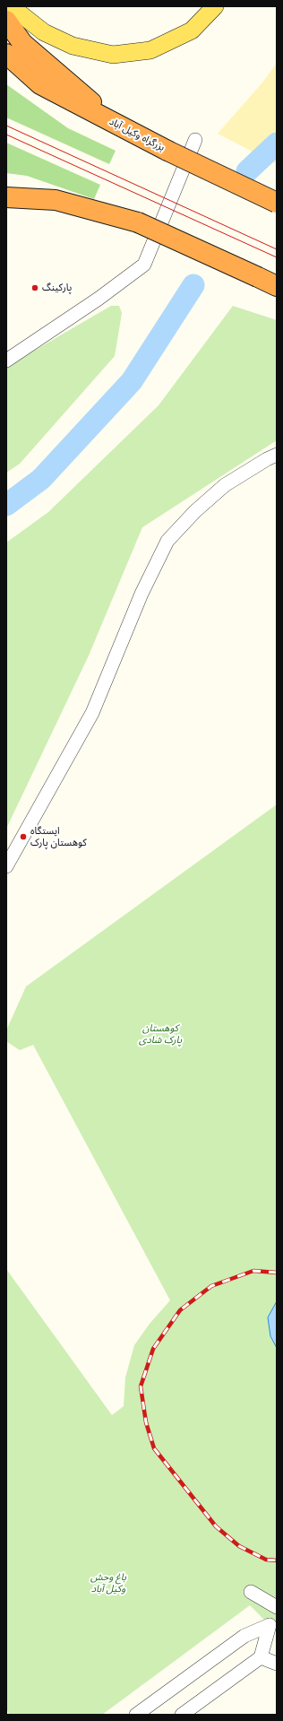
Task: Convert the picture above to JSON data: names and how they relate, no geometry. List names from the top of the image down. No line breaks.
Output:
{"streets":{"highway":["بزرگراه وکیل آباد"]},"parks":["کوهستان پارک شادی","باغ وحش وکیل آباد"],"places":["پارکینگ","ایستگاه کوهستان پارک"]}
